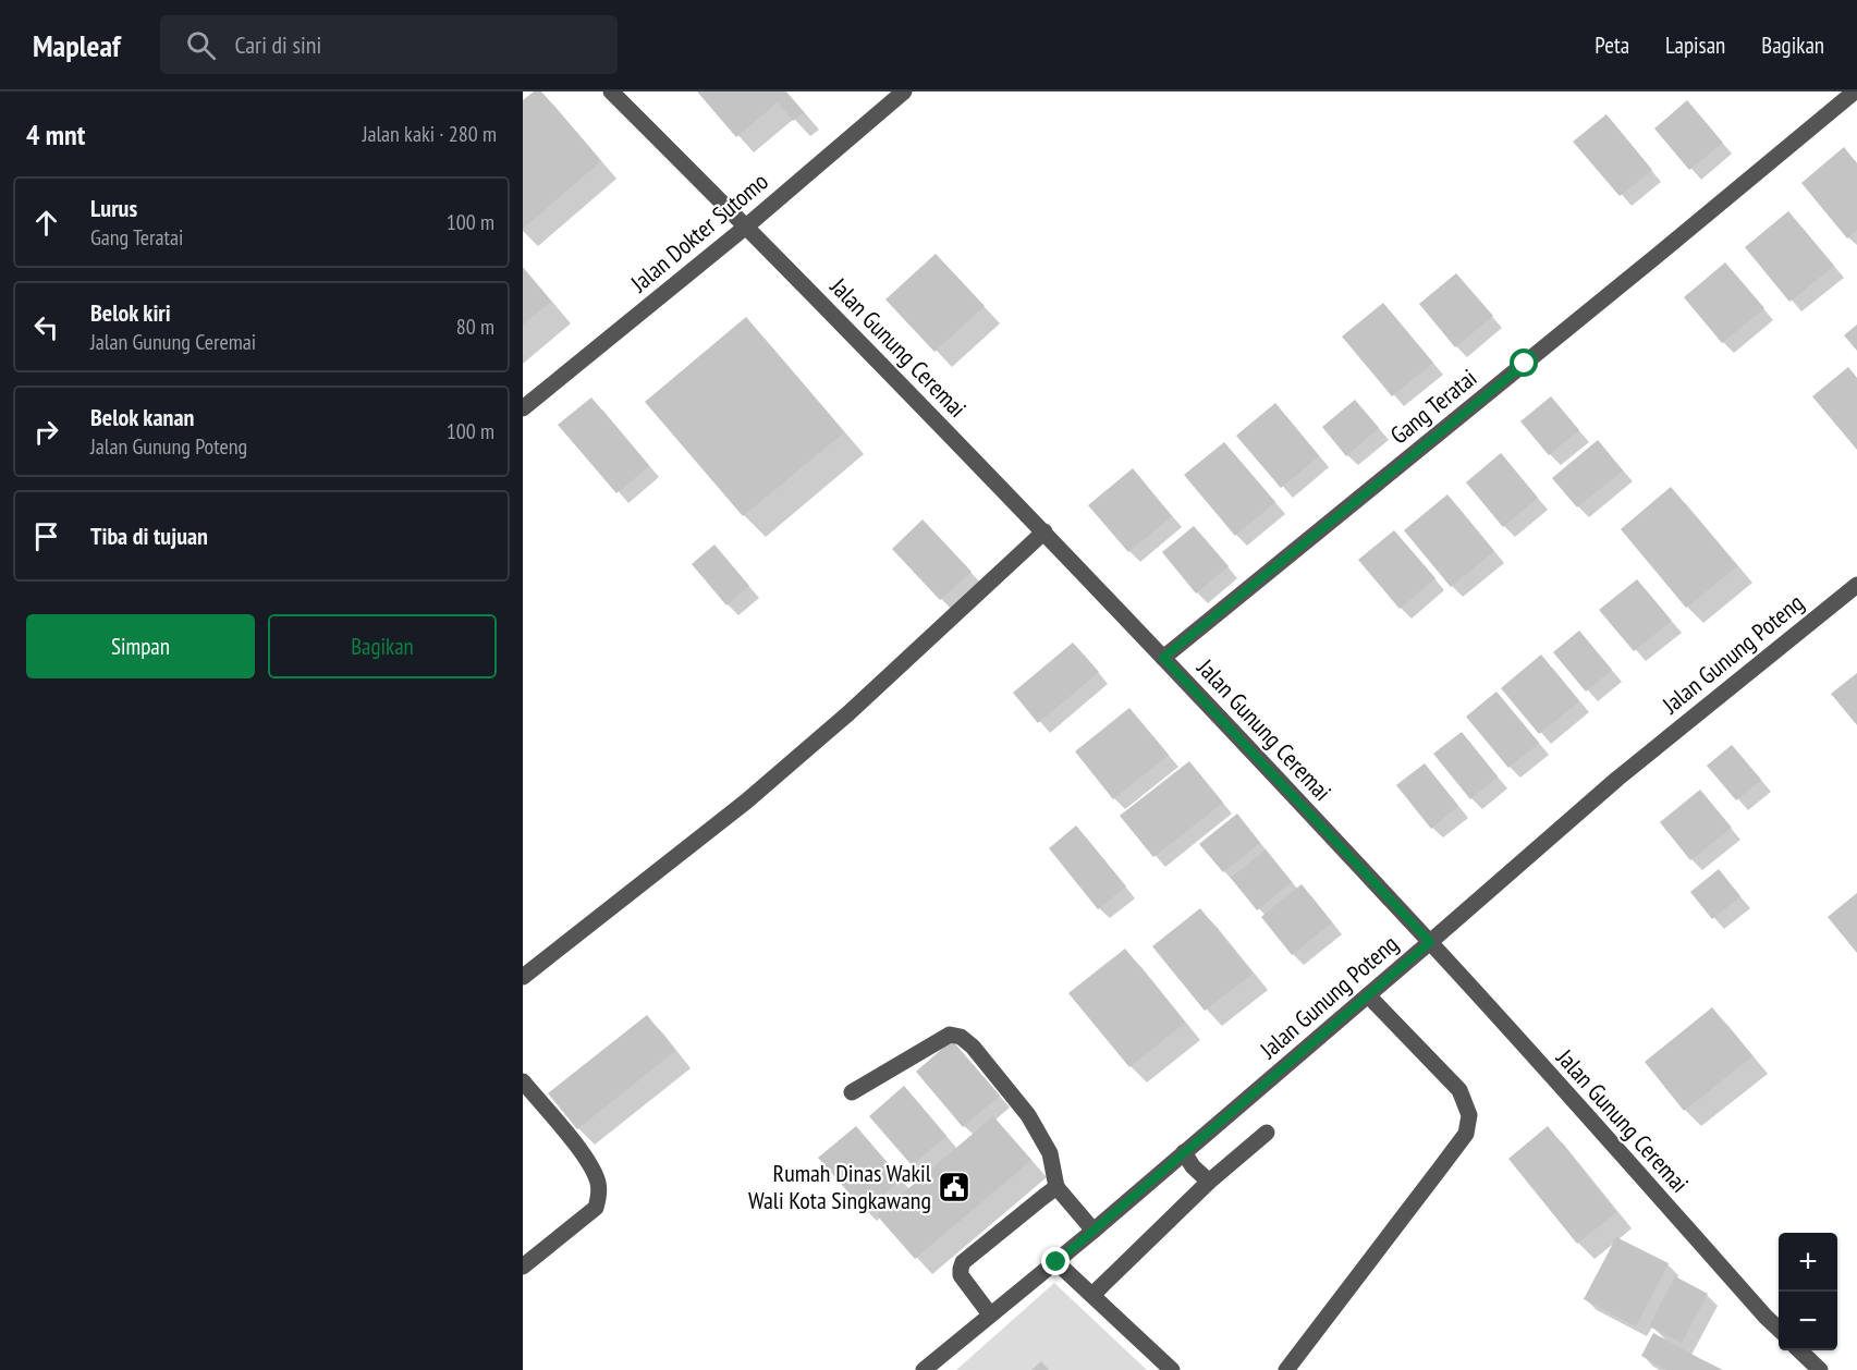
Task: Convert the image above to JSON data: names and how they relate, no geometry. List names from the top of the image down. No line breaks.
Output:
{"streets":{"street":["Jalan Dokter Sutomo","Jalan Gunung Ceremai","Gang Teratai","Jalan Gunung Poteng"]},"crossings":[["Jalan Dokter Sutomo","Jalan Gunung Ceremai"],["Jalan Gunung Ceremai","Gang Teratai"],["Jalan Gunung Ceremai","Jalan Gunung Poteng"]],"places":{"public building":["Rumah Dinas Wakil Wali Kota Singkawang"]},"page":{"header":"Mapleaf","search":"Cari di sini","nav":["Peta","Lapisan","Bagikan"],"heading":["4 mnt","Jalan kaki · 280 m"],"list":[["Lurus","Gang Teratai","100 m"],["Belok kiri","Jalan Gunung Ceremai","80 m"],["Belok kanan","Jalan Gunung Poteng","100 m"],"Tiba di tujuan"],"buttons":["Simpan","Bagikan"],"map_buttons":["+","−"]}}
